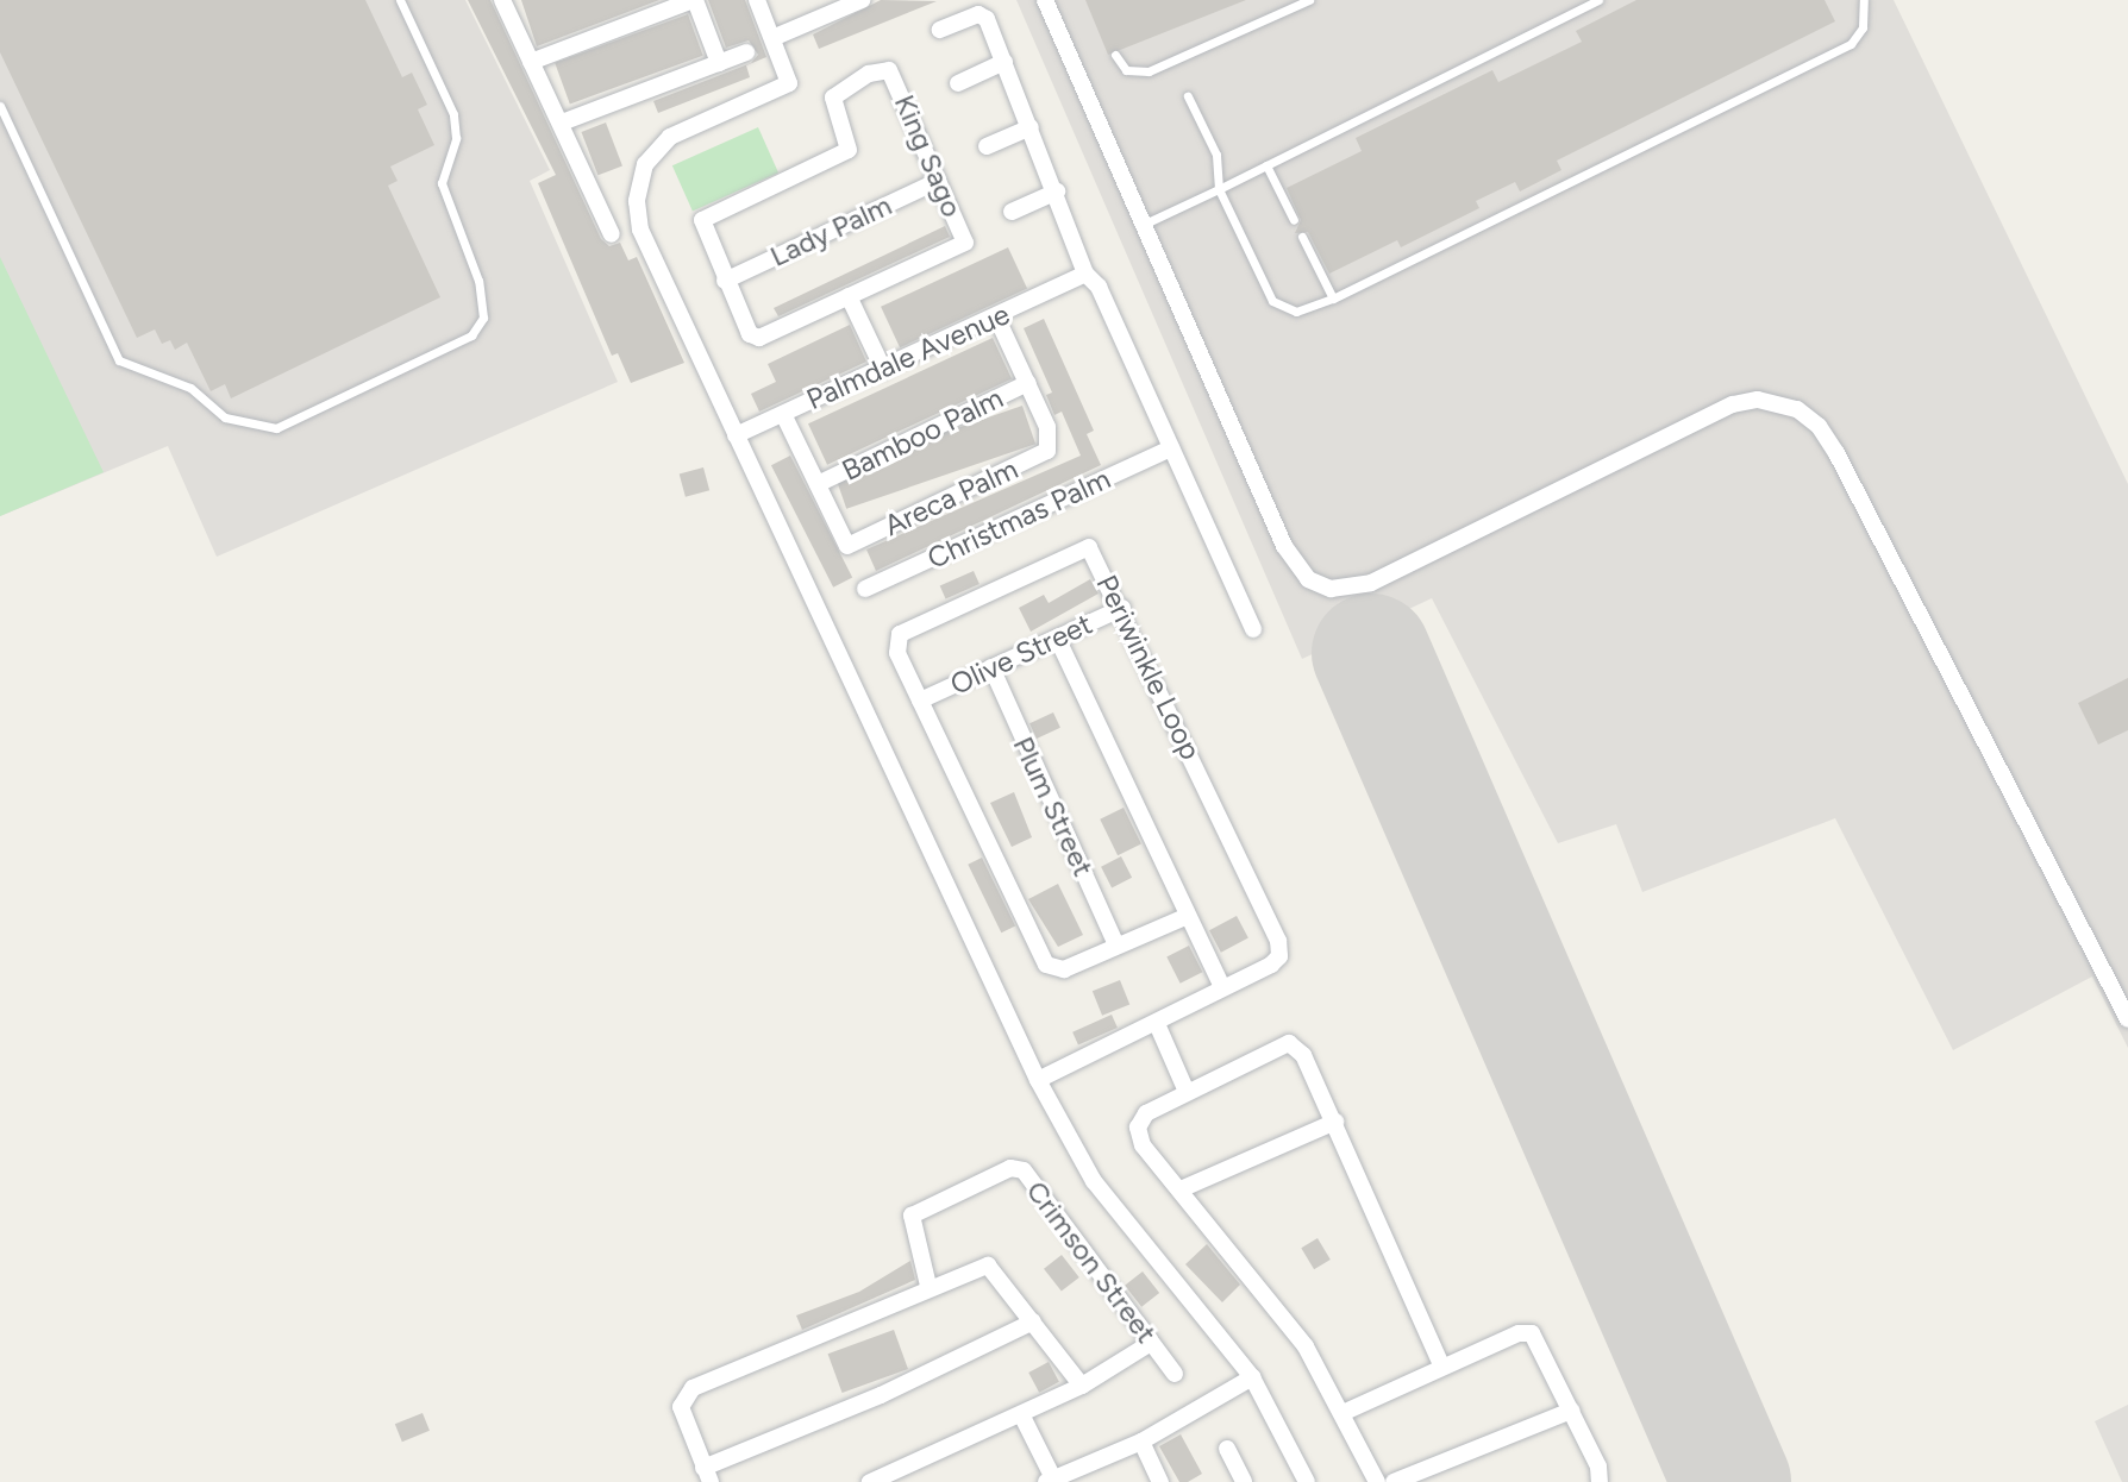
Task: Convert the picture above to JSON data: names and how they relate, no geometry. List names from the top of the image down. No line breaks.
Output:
{"streets":{"street":["King Sago","Lady Palm","Palmdale Avenue","Bamboo Palm","Areca Palm","Christmas Palm","Olive Street","Periwinkle Loop","Plum Street","Crimson Street"]},"crossings":[["King Sago","Lady Palm"],["Bamboo Palm","Areca Palm"],["Olive Street","Periwinkle Loop"],["Olive Street","Plum Street"],["Periwinkle Loop","Plum Street"]]}
